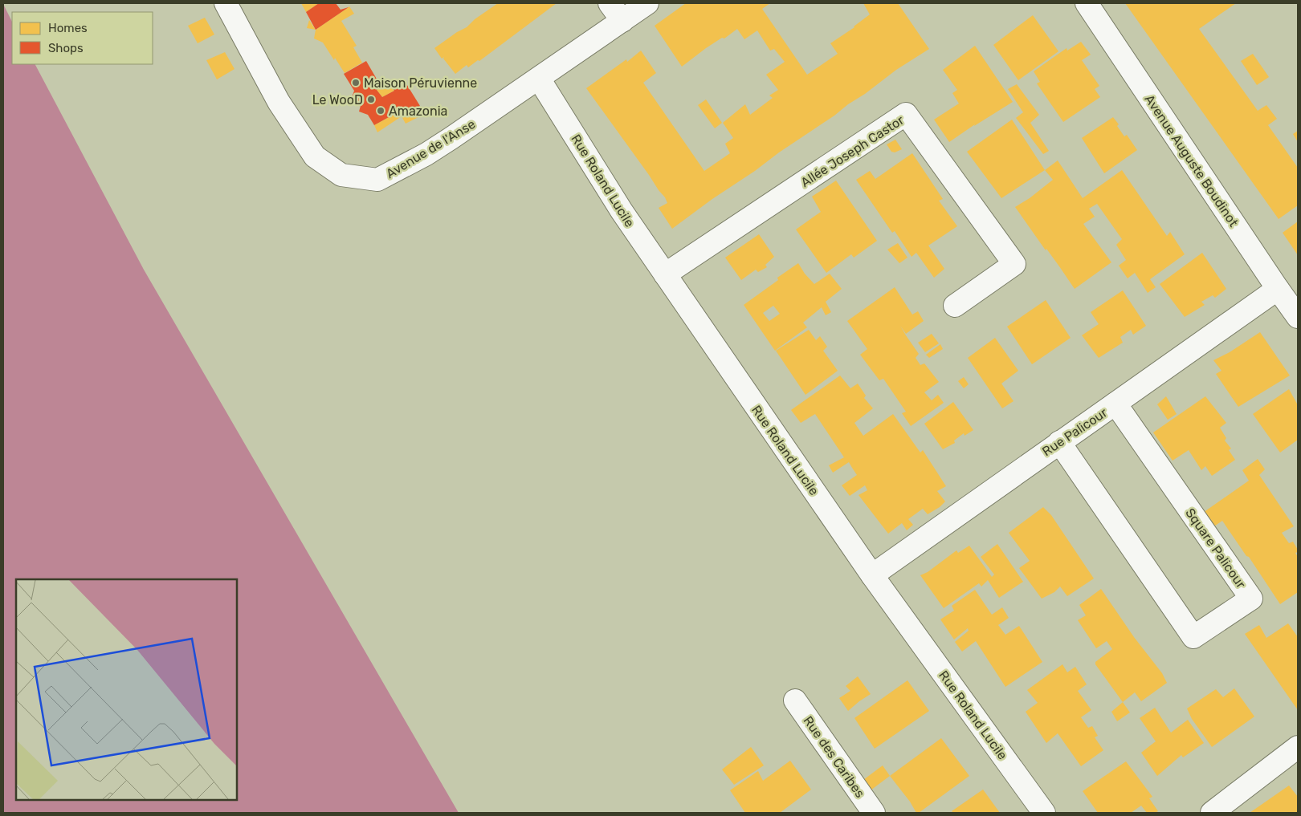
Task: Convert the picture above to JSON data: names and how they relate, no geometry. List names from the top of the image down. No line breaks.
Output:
{"streets":{"street":["Avenue de l'Anse","Allée Joseph Castor","Avenue Auguste Boudinot","Rue Roland Lucile","Rue Palicour","Square Palicour","Rue des Caribes"]},"crossings":[["Avenue de l'Anse","Rue Roland Lucile"],["Allée Joseph Castor","Rue Roland Lucile"],["Avenue Auguste Boudinot","Rue Palicour"],["Rue Roland Lucile","Rue Palicour"],["Rue Palicour","Square Palicour"]],"places":["Maison Péruvienne","Le WooD","Amazonia"],"legend":["Homes","Shops"]}
